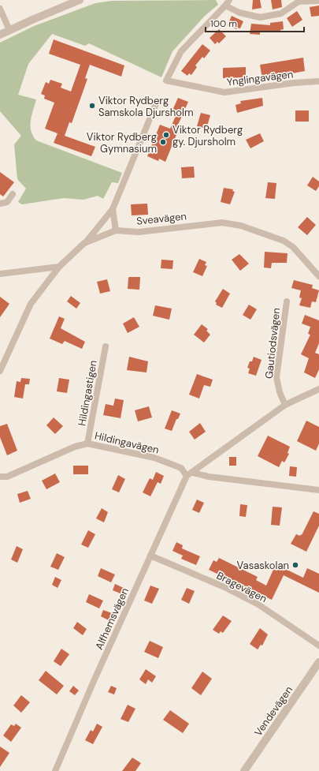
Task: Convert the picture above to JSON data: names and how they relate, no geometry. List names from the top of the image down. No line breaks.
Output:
{"streets":{"street":["Ynglingavägen","Sveavägen","Gautiodsvägen","Hildingastigen","Hildingavägen","Bragevägen","Alfhemsvägen","Vendevägen"]},"crossings":[["Hildingastigen","Hildingavägen"],["Hildingavägen","Alfhemsvägen"],["Bragevägen","Alfhemsvägen"]],"places":["Viktor Rydberg Samskola Djursholm","Viktor Rydberg gy. Djursholm","Viktor Rydberg Gymnasium","Vasaskolan"],"scale_bar":"100 m"}
